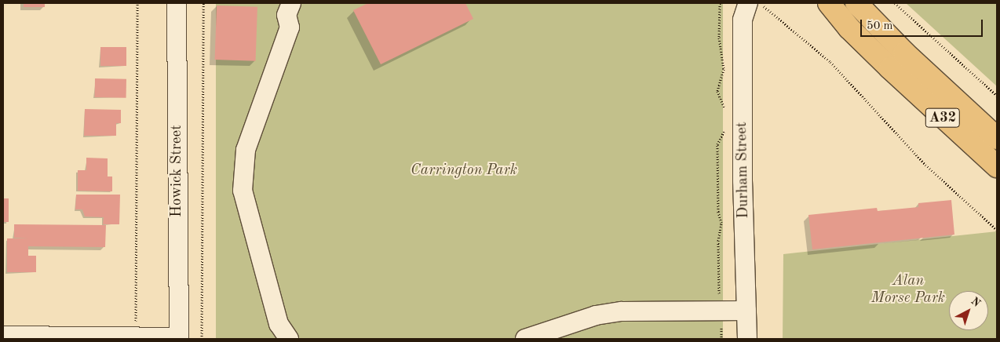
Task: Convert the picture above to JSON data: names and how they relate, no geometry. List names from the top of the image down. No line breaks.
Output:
{"streets":{"highway":["A32"],"street":["Durham Street","Howick Street"]},"parks":["Carrington Park","Alan Morse Park"],"scale_bar":"50 m","north":"top right"}
